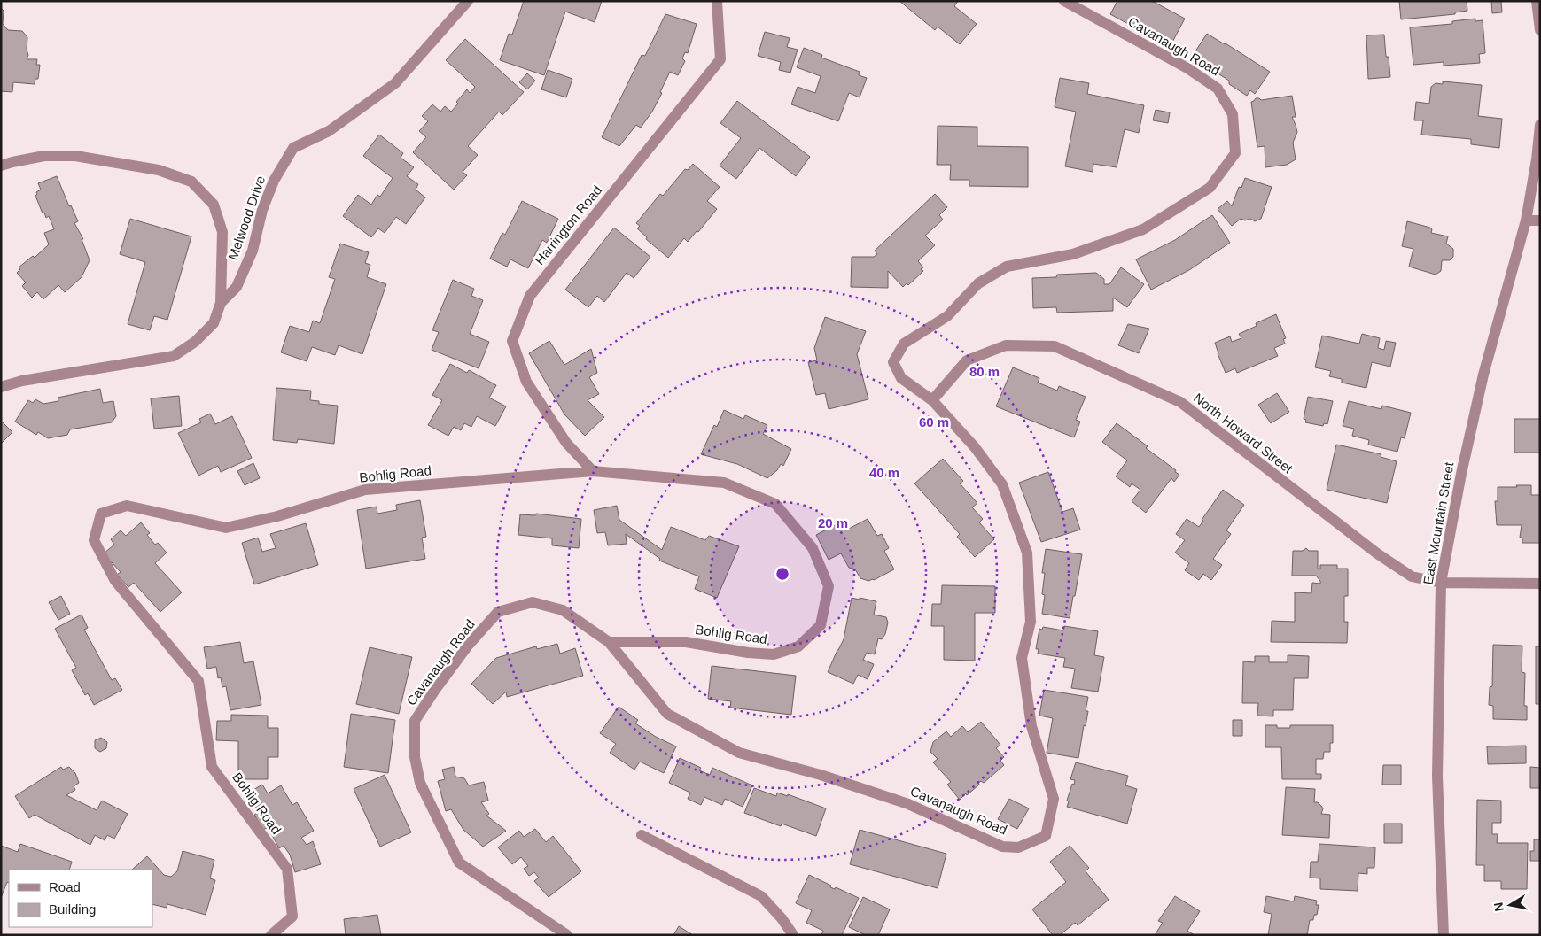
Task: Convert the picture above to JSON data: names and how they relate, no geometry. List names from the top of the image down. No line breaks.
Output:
{"streets":{"street":["Cavanaugh Road","Melwood Drive","Harrington Road","North Howard Street","Bohlig Road","East Mountain Street"]},"crossings":[["Cavanaugh Road","North Howard Street"],["Cavanaugh Road","Bohlig Road"],["Harrington Road","Bohlig Road"],["North Howard Street","East Mountain Street"]],"legend":["Road","Building"],"north":"left","rings":["80 m","60 m","40 m","20 m"]}
